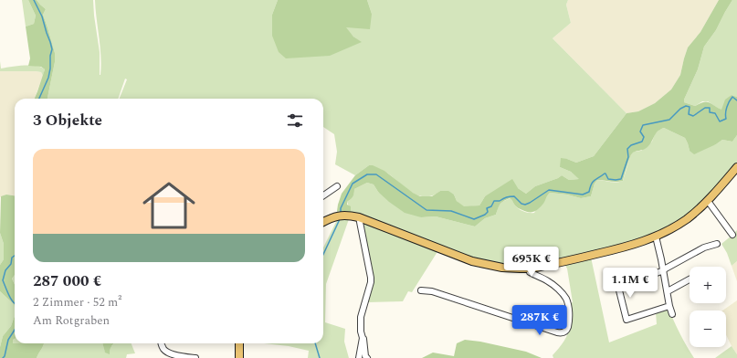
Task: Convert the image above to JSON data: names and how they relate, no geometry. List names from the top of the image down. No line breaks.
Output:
{"page":{"heading":"3 Objekte","list":[{"name":"287 000 €","note":"2 Zimmer · 52 m² · Am Rotgraben"}],"price":["695K €","1.1M €","287K €"],"map_buttons":["+","−"]}}
